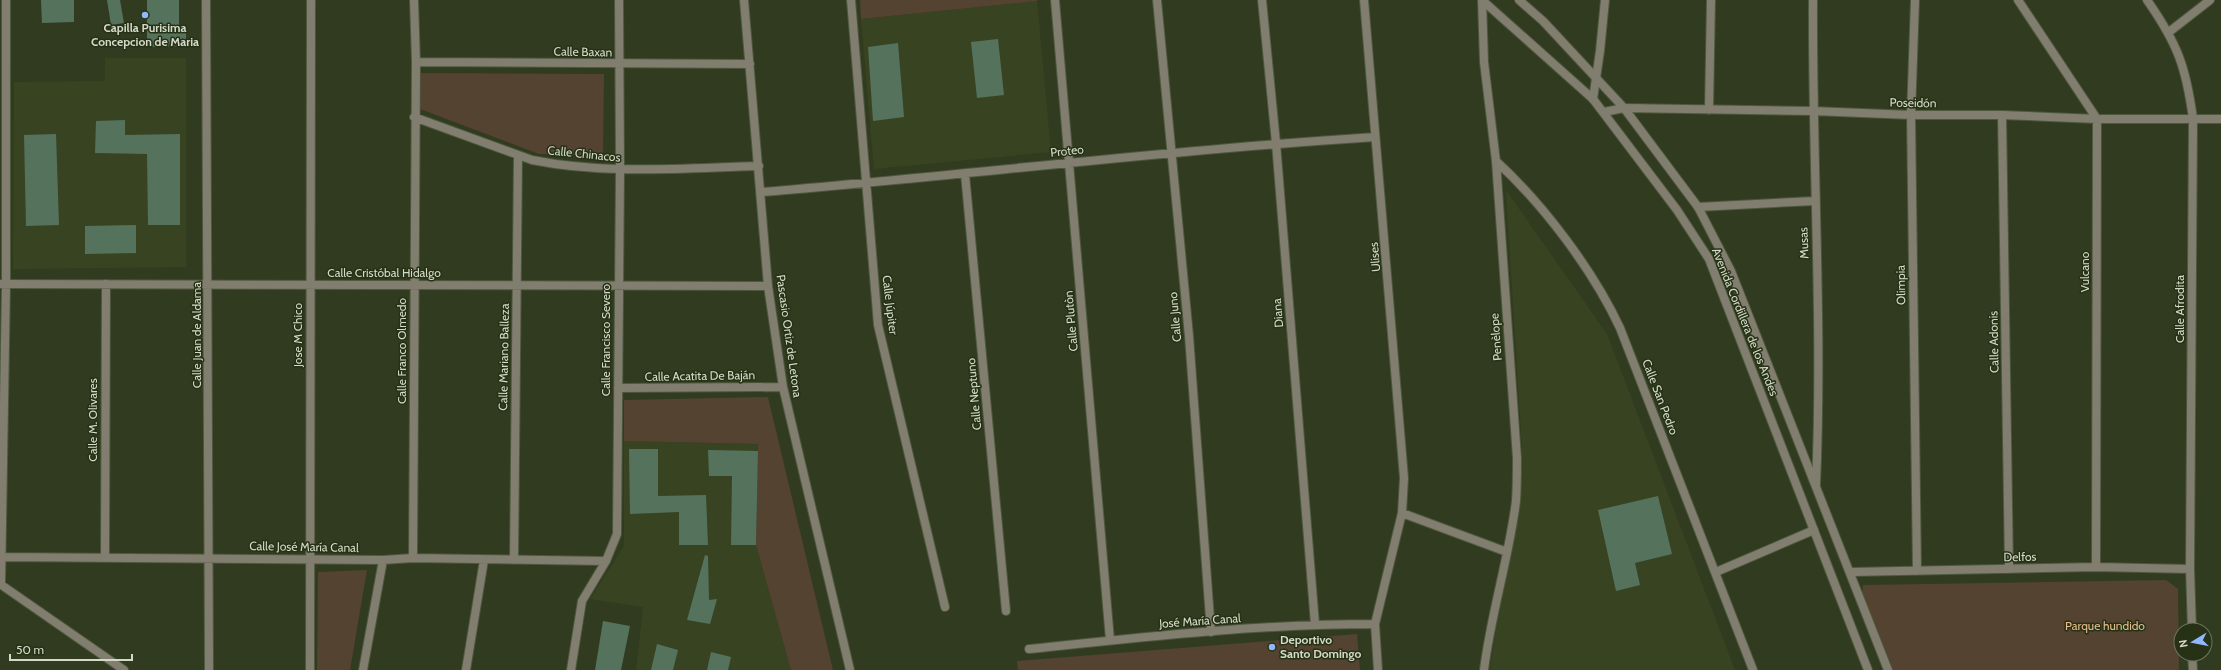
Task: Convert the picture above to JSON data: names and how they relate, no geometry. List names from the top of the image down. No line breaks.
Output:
{"streets":{"street":["Calle Baxan","Poseidón","Proteo","Calle Chinacos","Musas","Ulises","Vulcano","Calle Cristóbal Hidalgo","Olimpia","Calle Júpiter","Calle Afrodita","Diana","Calle Juno","Calle Plutòn","Avenida Cordillera de los Andes","Calle Juan de Aldama","Jose M Chico","Pascasio Ortiz de Letona","Penèlope","Calle Francisco Severo","Calle Adonis","Calle Franco Olmedo","Calle Mariano Balleza","Calle Acatita De Baján","Calle Neptuno","Calle San Pedro","Calle M. Olivares","Calle José María Canal","Delfos","José María Canal"]},"crossings":[["Calle Baxan","Pascasio Ortiz de Letona"],["Calle Baxan","Calle Francisco Severo"],["Calle Baxan","Calle Franco Olmedo"],["Poseidón","Musas"],["Poseidón","Vulcano"],["Poseidón","Olimpia"],["Poseidón","Calle Afrodita"],["Poseidón","Avenida Cordillera de los Andes"],["Poseidón","Calle Adonis"],["Proteo","Ulises"],["Proteo","Calle Júpiter"],["Proteo","Diana"],["Proteo","Calle Juno"],["Proteo","Calle Plutòn"],["Proteo","Pascasio Ortiz de Letona"],["Proteo","Calle Neptuno"],["Calle Chinacos","Pascasio Ortiz de Letona"],["Calle Chinacos","Calle Francisco Severo"],["Calle Chinacos","Calle Franco Olmedo"],["Calle Chinacos","Calle Mariano Balleza"],["Musas","Avenida Cordillera de los Andes"],["Ulises","José María Canal"],["Vulcano","Delfos"],["Calle Cristóbal Hidalgo","Calle Juan de Aldama"],["Calle Cristóbal Hidalgo","Jose M Chico"],["Calle Cristóbal Hidalgo","Pascasio Ortiz de Letona"],["Calle Cristóbal Hidalgo","Calle Francisco Severo"],["Calle Cristóbal Hidalgo","Calle Franco Olmedo"],["Calle Cristóbal Hidalgo","Calle Mariano Balleza"],["Calle Cristóbal Hidalgo","Calle M. Olivares"],["Olimpia","Delfos"],["Calle Afrodita","Delfos"],["Diana","José María Canal"],["Calle Juno","José María Canal"],["Calle Plutòn","José María Canal"],["Avenida Cordillera de los Andes","Penèlope"],["Avenida Cordillera de los Andes","Delfos"],["Calle Juan de Aldama","Calle José María Canal"],["Jose M Chico","Calle José María Canal"],["Pascasio Ortiz de Letona","Calle Acatita De Baján"],["Penèlope","Calle San Pedro"],["Calle Francisco Severo","Calle Acatita De Baján"],["Calle Francisco Severo","Calle José María Canal"],["Calle Adonis","Delfos"],["Calle Franco Olmedo","Calle José María Canal"],["Calle Mariano Balleza","Calle José María Canal"],["Calle M. Olivares","Calle José María Canal"]],"parks":["Parque hundido"],"places":["Capilla Purisima Concepcion de Maria","Deportivo Santo Domingo"],"scale_bar":"50 m","north":"left"}
